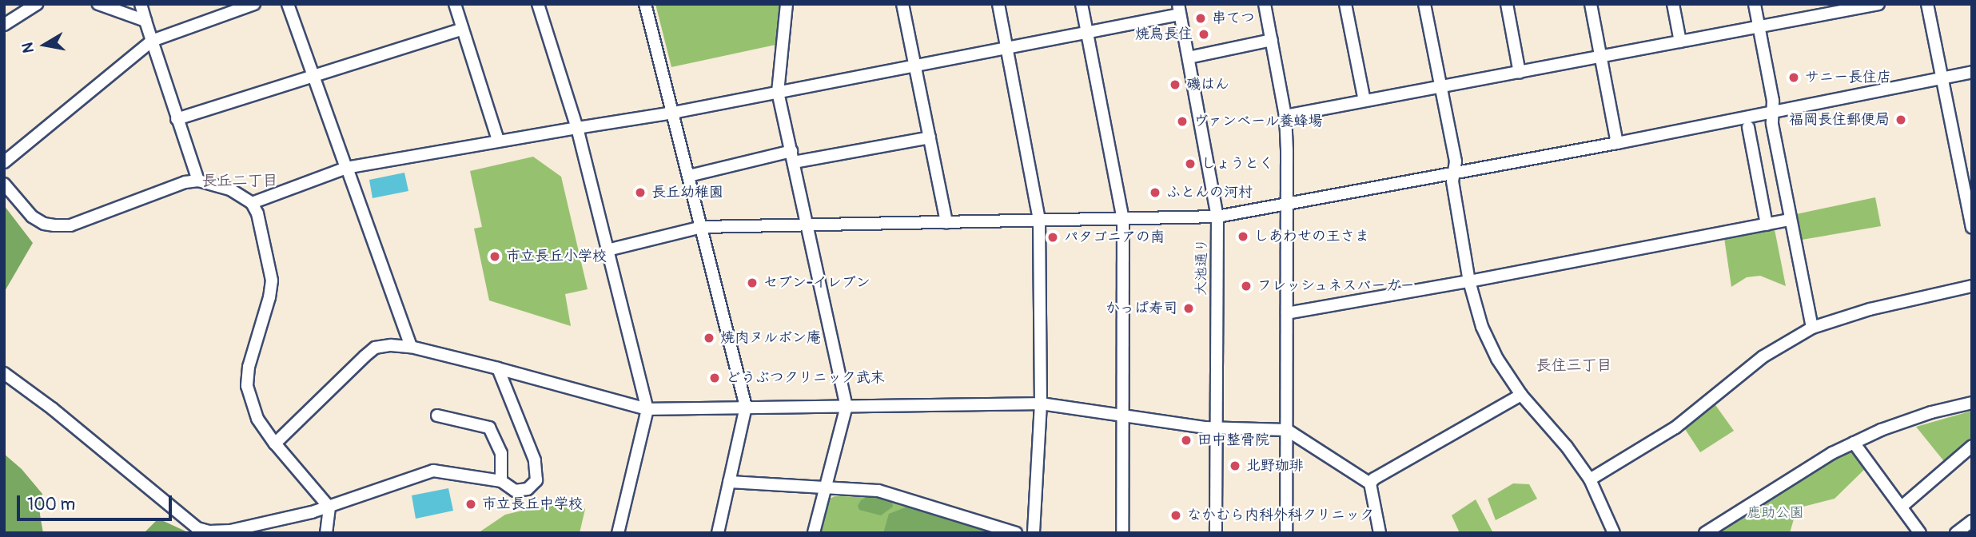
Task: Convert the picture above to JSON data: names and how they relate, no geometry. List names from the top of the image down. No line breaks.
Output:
{"streets":{"street":["大池通り"]},"districts":["長丘二丁目","長住三丁目"],"parks":["鹿助公園"],"places":["串てつ","焼鳥長住","サニー長住店","磯はん","福岡長住郵便局","ヴァンベール養蜂場","しょうとく","長丘幼稚園","ふとんの河村","しあわせの王さま","パタゴニアの南","市立長丘小学校","セブン-イレブン","フレッシュネスバーガー","かっぱ寿司","焼肉ヌルボン庵","どうぶつクリニック武末","田中整骨院","北野珈琲","市立長丘中学校","なかむら内科外科クリニック"],"scale_bar":"100 m","north":"left"}
